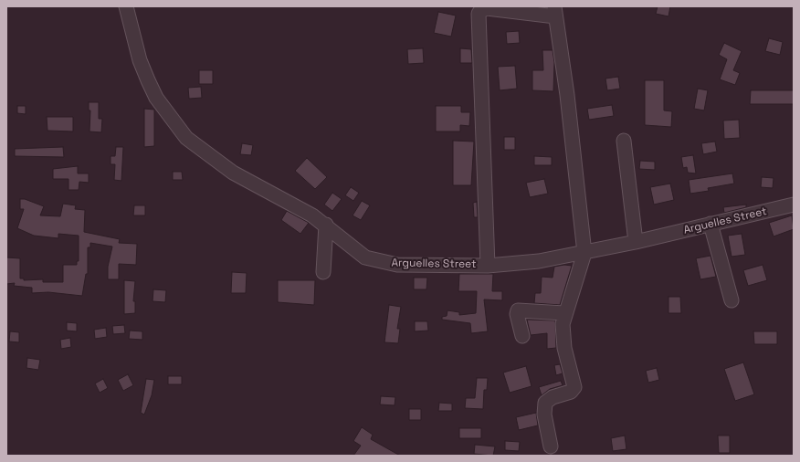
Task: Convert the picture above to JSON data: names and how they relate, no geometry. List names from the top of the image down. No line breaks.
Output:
{"streets":{"street":["Arguelles Street"]}}
